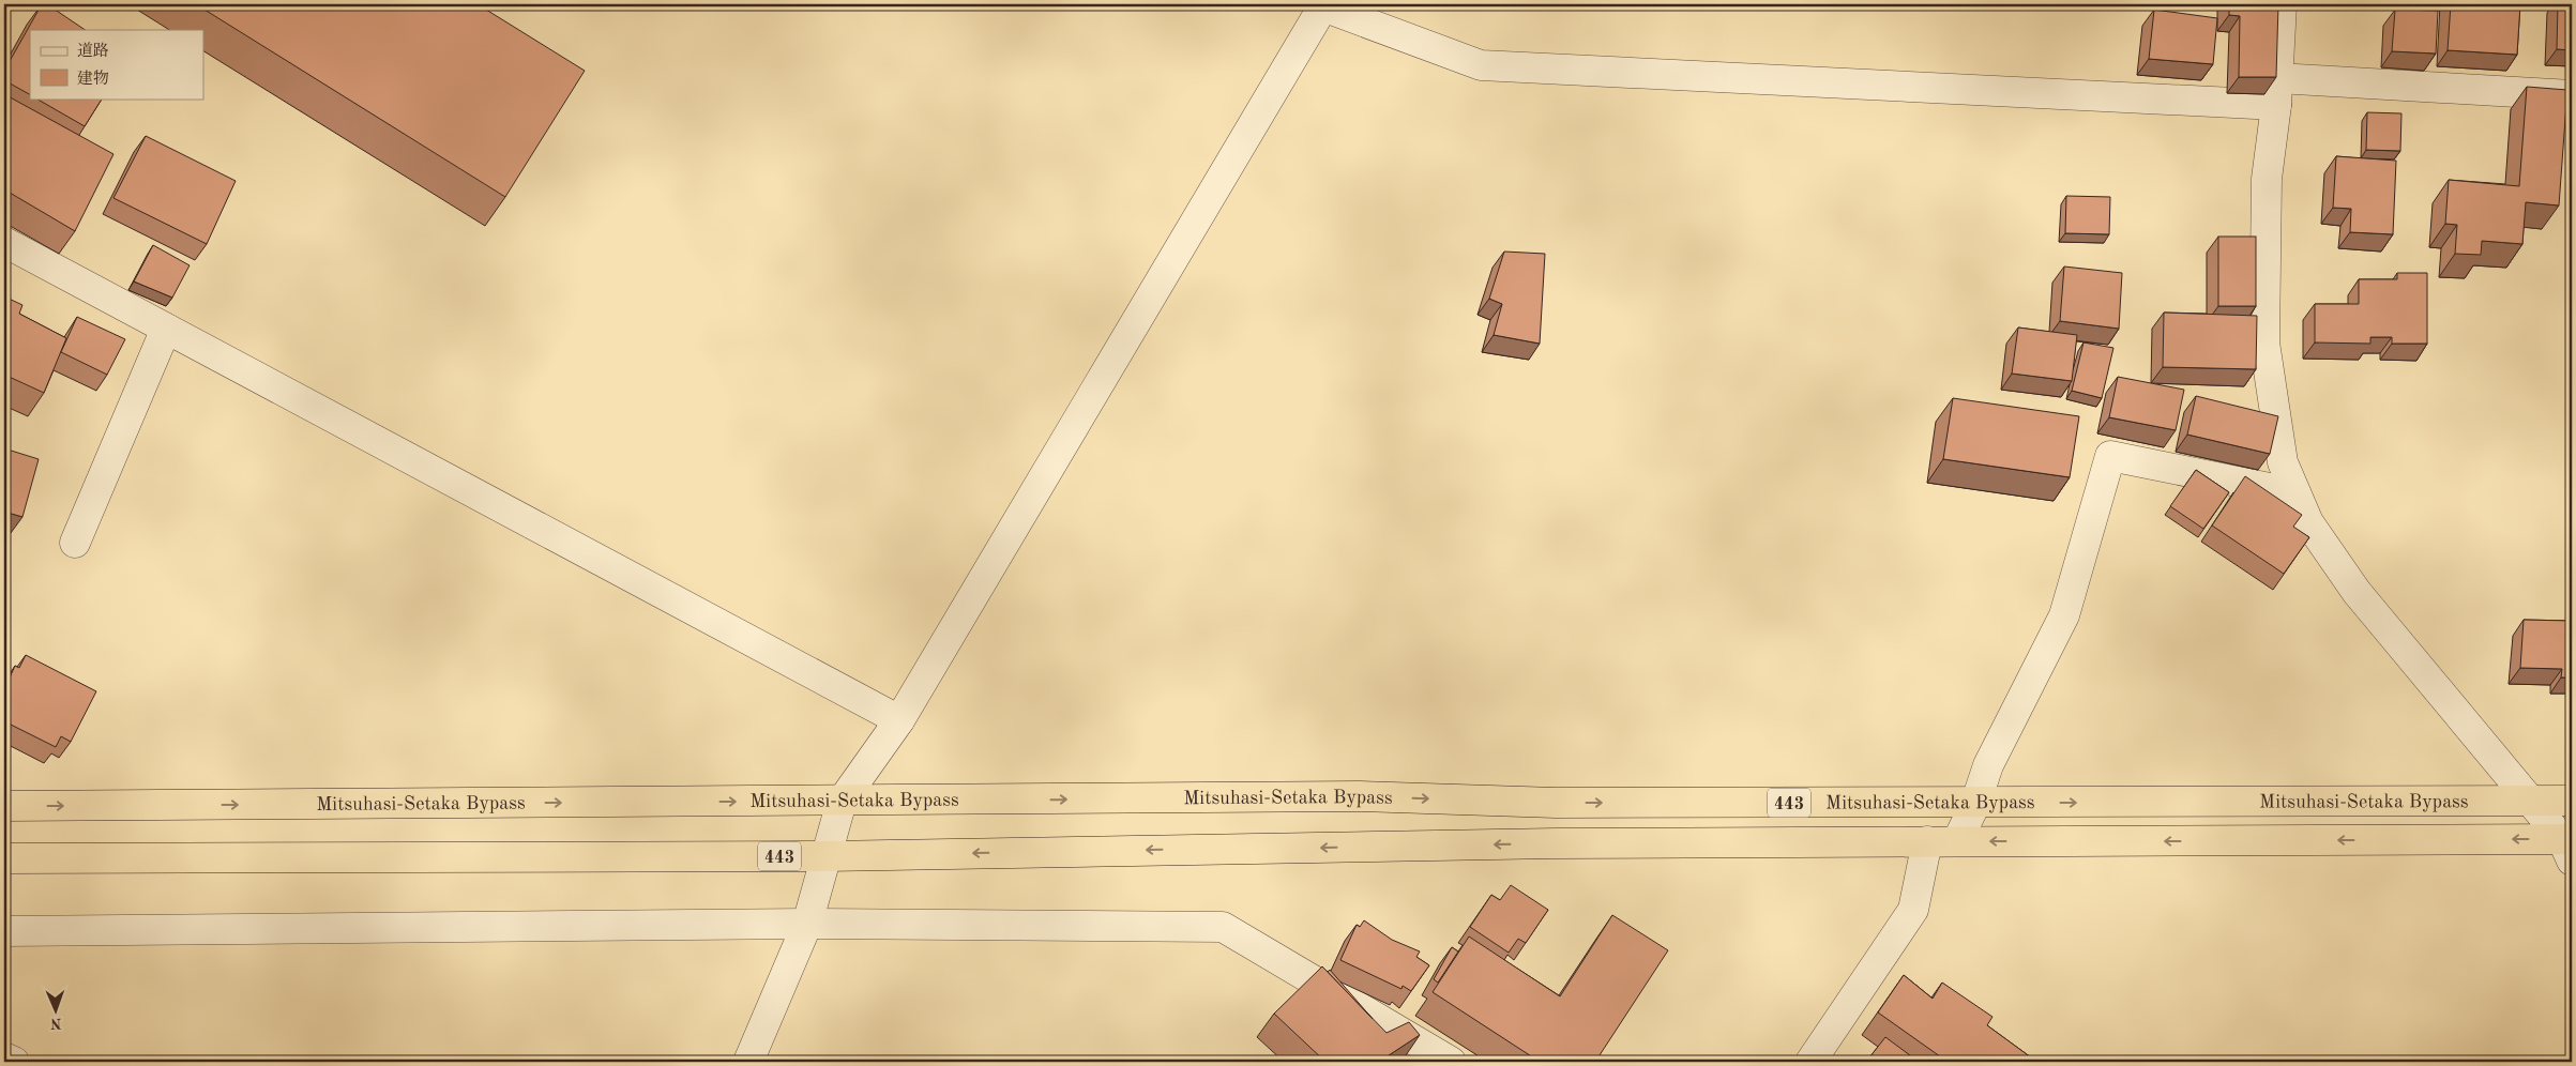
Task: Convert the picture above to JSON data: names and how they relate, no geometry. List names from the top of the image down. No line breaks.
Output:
{"streets":{"highway":["Mitsuhasi-Setaka Bypass","443"]},"legend":["道路","建物"],"north":"bottom"}
